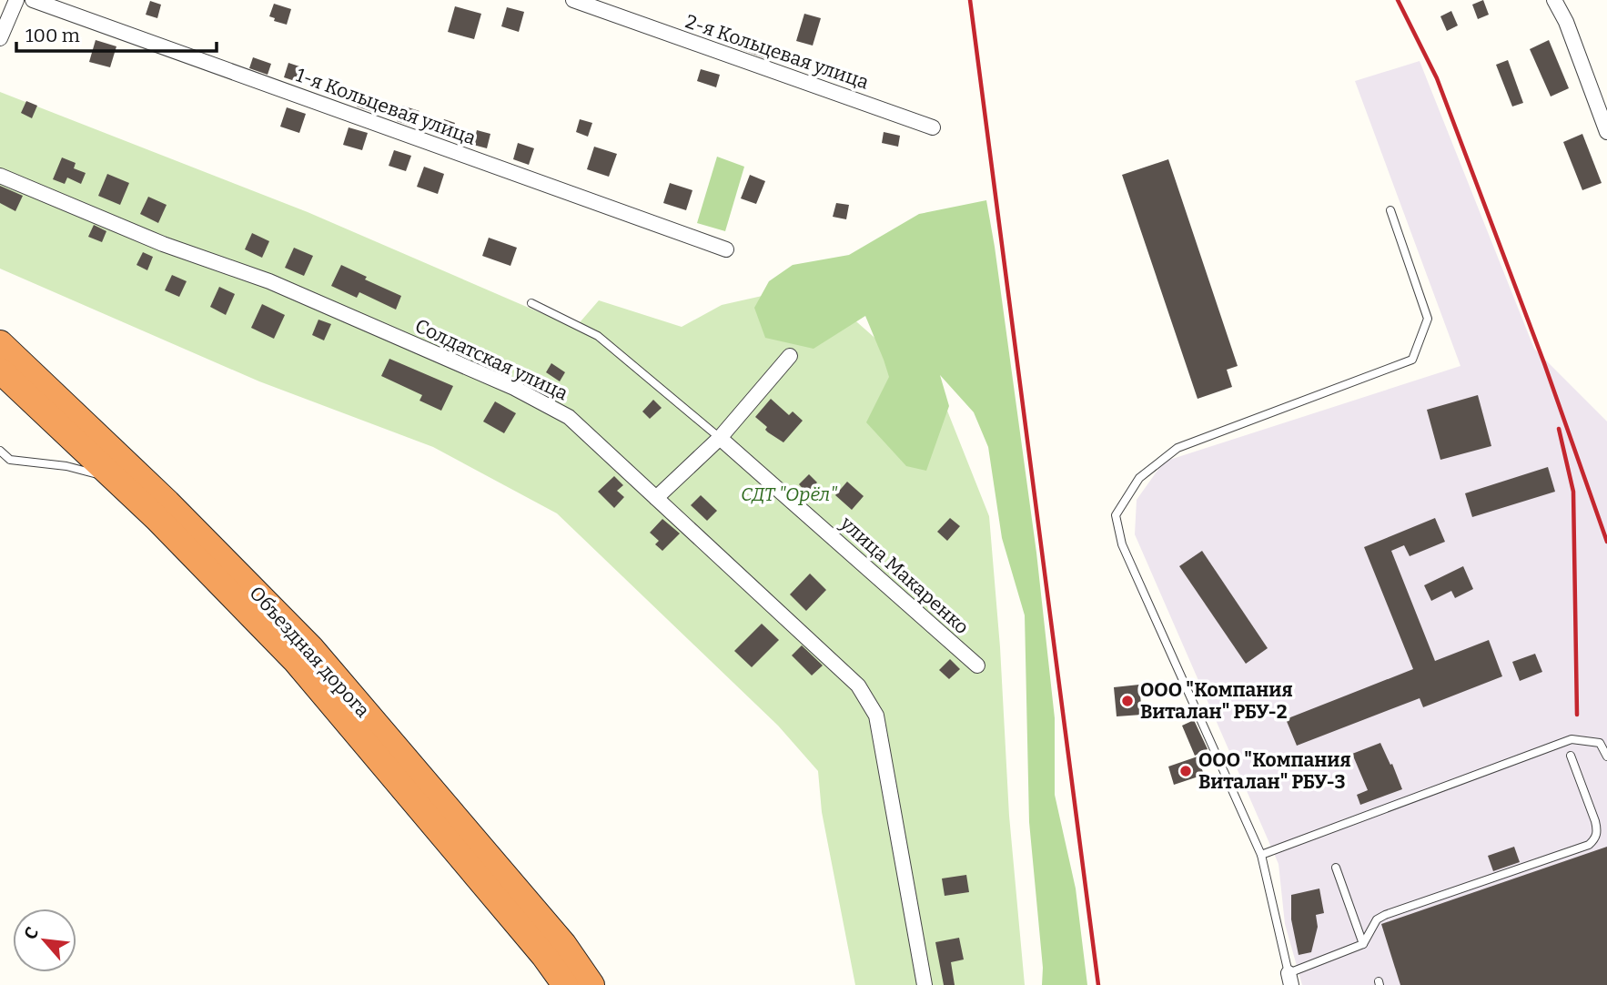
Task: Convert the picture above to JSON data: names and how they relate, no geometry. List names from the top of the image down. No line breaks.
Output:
{"streets":{"highway":["Объездная дорога"],"street":["2-я Кольцевая улица","1-я Кольцевая улица","Солдатская улица","улица Макаренко"]},"parks":["СДТ \"Орёл\""],"places":["ООО \"Компания Виталан\" РБУ-2","ООО \"Компания Виталан\" РБУ-3"],"scale_bar":"100 m","north":"top left"}
